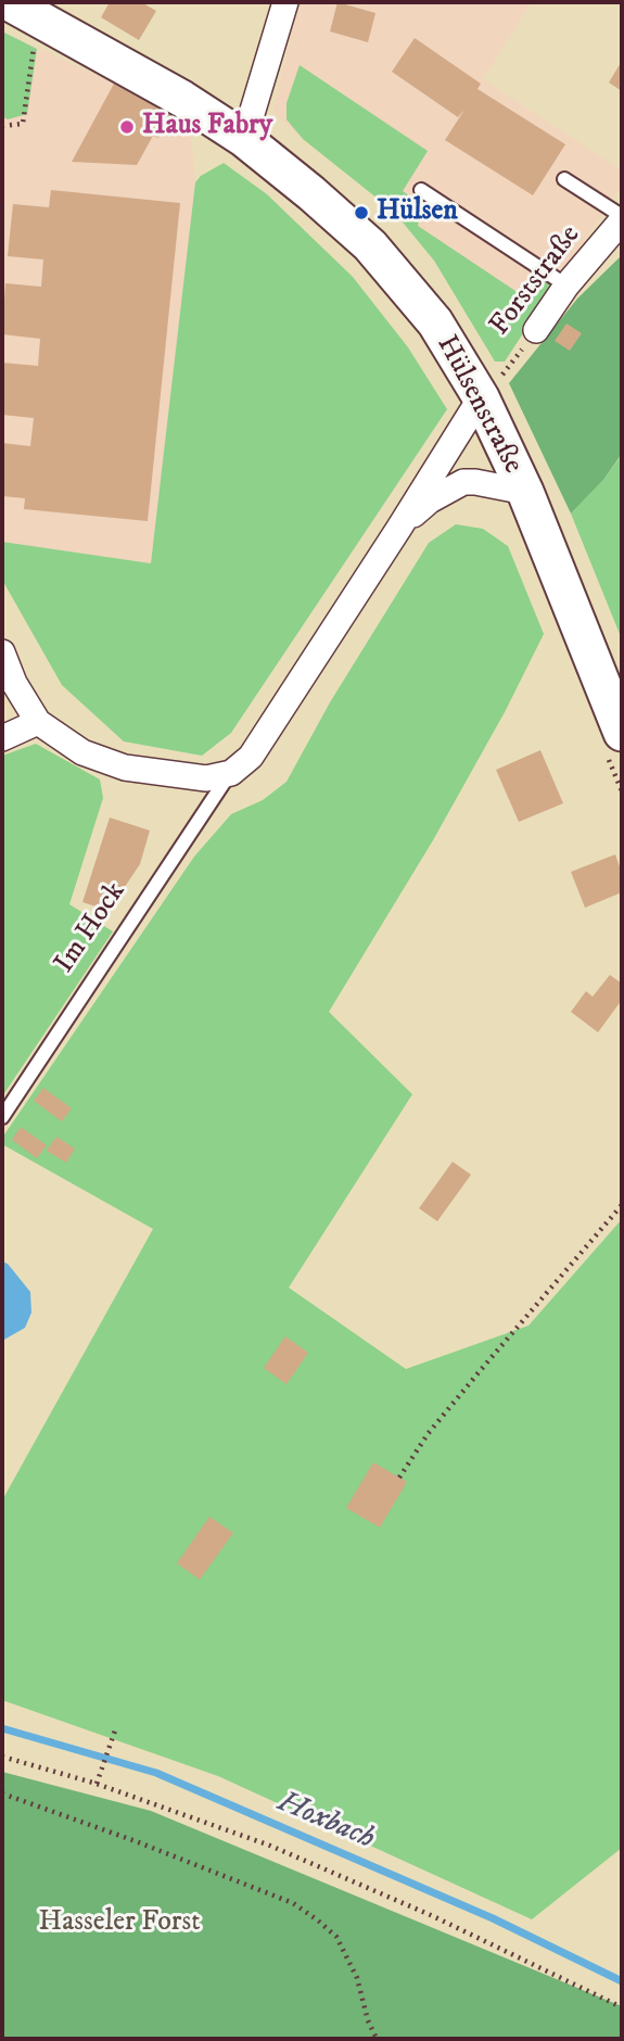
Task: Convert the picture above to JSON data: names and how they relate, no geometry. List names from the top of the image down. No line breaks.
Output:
{"streets":{"main road":["Hülsenstraße"],"street":["Forststraße","Im Hock"]},"crossings":[["Forststraße","Hülsenstraße"],["Forststraße","Im Hock"],["Hülsenstraße","Im Hock"]],"water":["Hoxbach"],"parks":["Hasseler Forst"],"places":["Haus Fabry","Hülsen"]}
